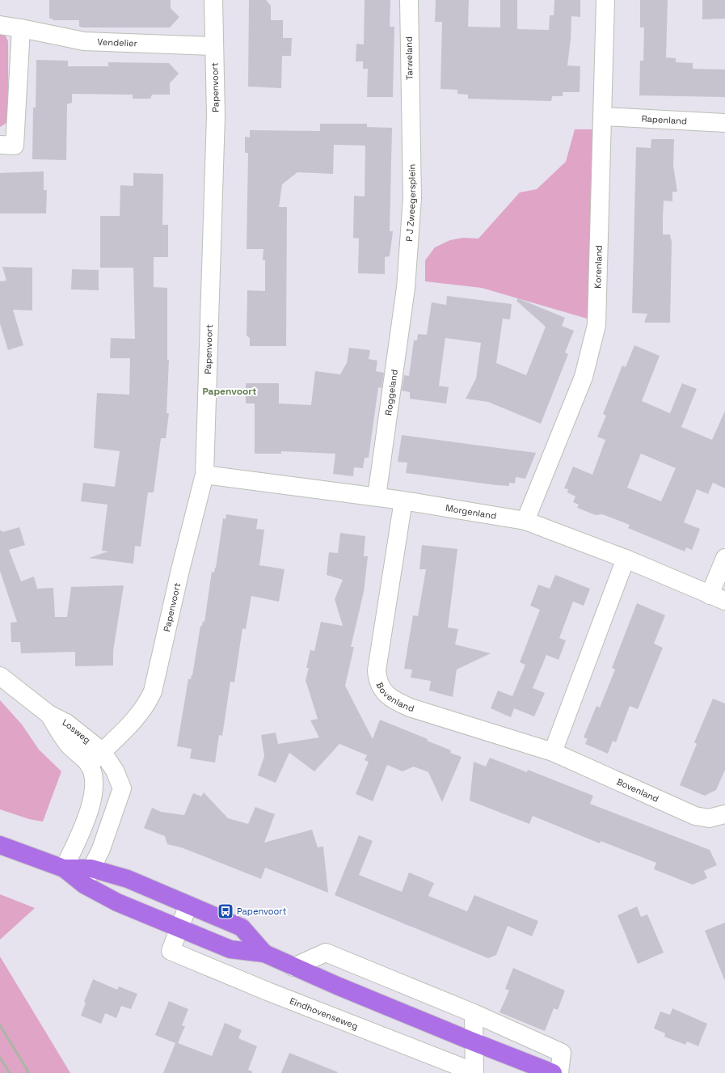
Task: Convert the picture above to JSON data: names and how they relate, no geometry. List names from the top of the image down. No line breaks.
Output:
{"streets":{"street":["Vendelier","Tarweland","Papenvoort","Rapenland","P J Zweegersplein","Korenland","Roggeland","Morgenland","Bovenland","Losweg","Eindhovenseweg"]},"crossings":[["Vendelier","Papenvoort"],["Tarweland","P J Zweegersplein"],["Papenvoort","Morgenland"],["Papenvoort","Losweg"],["Rapenland","Korenland"],["P J Zweegersplein","Roggeland"],["Korenland","Morgenland"],["Roggeland","Morgenland"],["Morgenland","Bovenland"]],"districts":["Papenvoort"],"places":{"bus stop":["Papenvoort"]}}
